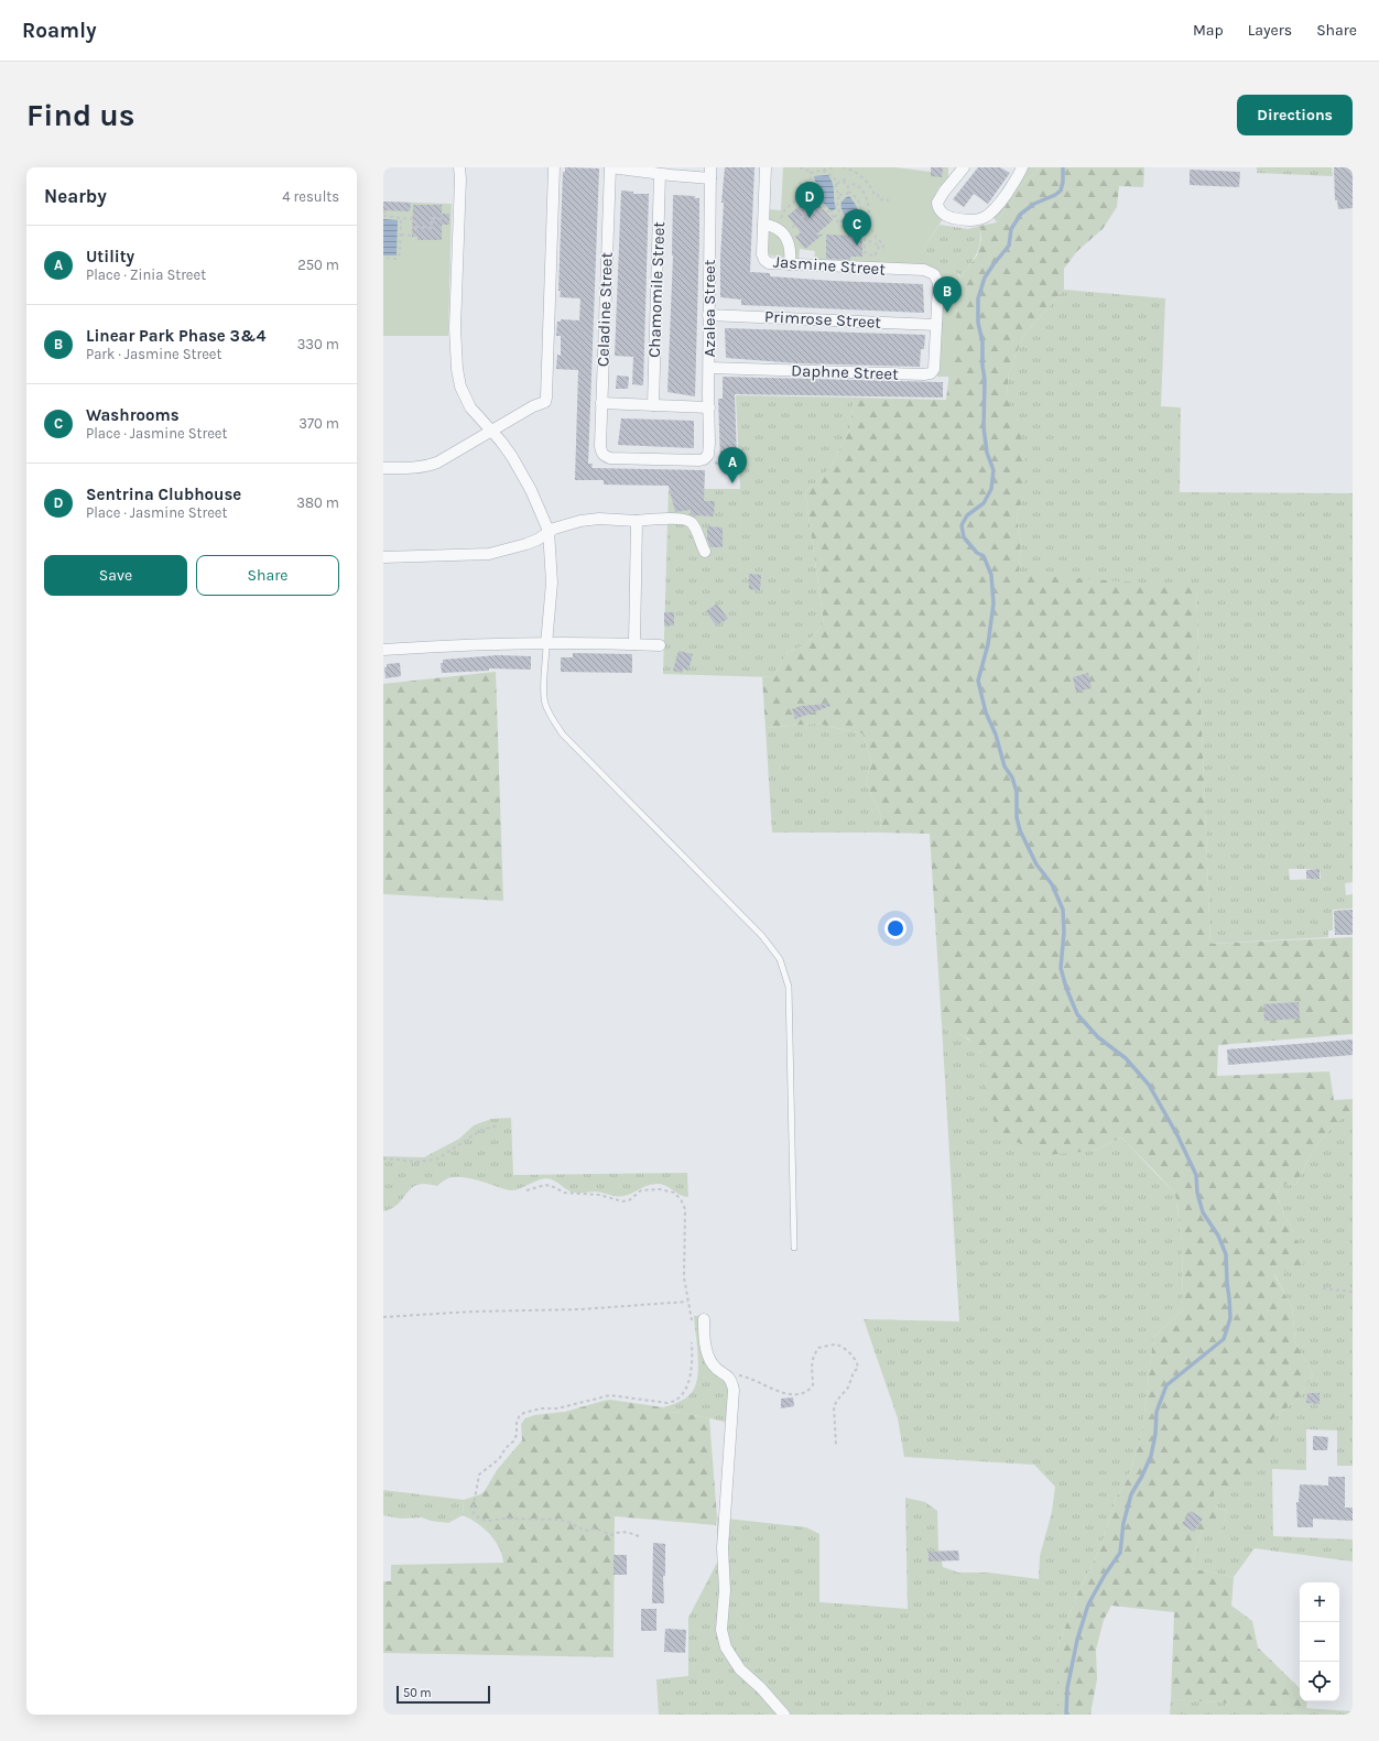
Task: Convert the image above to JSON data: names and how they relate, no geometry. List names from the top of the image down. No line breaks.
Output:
{"streets":{"street":["Jasmine Street","Chamomile Street","Azalea Street","Celadine Street","Primrose Street","Daphne Street"]},"crossings":[["Jasmine Street","Primrose Street"],["Jasmine Street","Daphne Street"],["Azalea Street","Celadine Street"],["Azalea Street","Primrose Street"],["Azalea Street","Daphne Street"],["Primrose Street","Daphne Street"]],"scale_bar":"50 m","page":{"header":"Roamly","nav":["Map","Layers","Share"],"buttons":["Directions",["Save","Share"]],"title":"Find us","heading":["Nearby","4 results"],"pins":["D","C","B","A"],"list":[{"mark":"A","name":"Utility","note":"Place · Zinia Street","value":"250 m"},{"mark":"B","name":"Linear Park Phase 3&4","note":"Park · Jasmine Street","value":"330 m"},{"mark":"C","name":"Washrooms","note":"Place · Jasmine Street","value":"370 m"},{"mark":"D","name":"Sentrina Clubhouse","note":"Place · Jasmine Street","value":"380 m"}],"map_buttons":["+","−"],"scale":"50 m"}}
